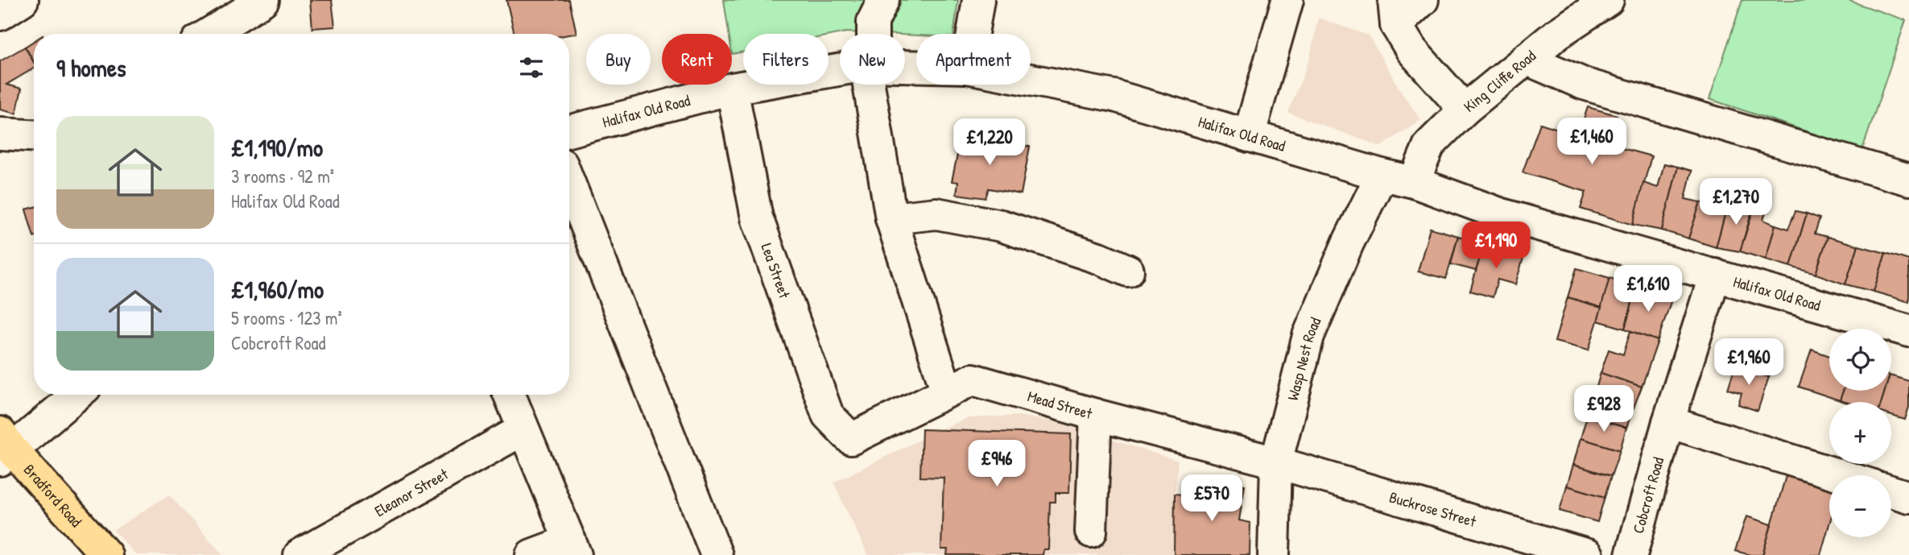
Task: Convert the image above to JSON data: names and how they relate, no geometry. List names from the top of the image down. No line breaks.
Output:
{"streets":{"main road":["Bradford Road"],"street":["King Cliffe Road","Halifax Old Road","Lea Street","Wasp Nest Road","Mead Street","Eleanor Street","Cobcroft Road","Buckrose Street"]},"crossings":[["King Cliffe Road","Halifax Old Road"],["Halifax Old Road","Lea Street"],["Halifax Old Road","Wasp Nest Road"],["Halifax Old Road","Cobcroft Road"],["Lea Street","Mead Street"],["Wasp Nest Road","Mead Street"],["Wasp Nest Road","Buckrose Street"],["Mead Street","Buckrose Street"]],"page":{"chip":["Buy","Rent","Filters","New","Apartment"],"heading":"9 homes","list":[{"name":"£1,190/mo","note":"3 rooms · 92 m² · Halifax Old Road"},{"name":"£1,960/mo","note":"5 rooms · 123 m² · Cobcroft Road"}],"price":["£1,460","£1,220","£1,270","£1,190","£1,610","£1,960","£928","£946","£570"],"map_buttons":["+","−"]}}
